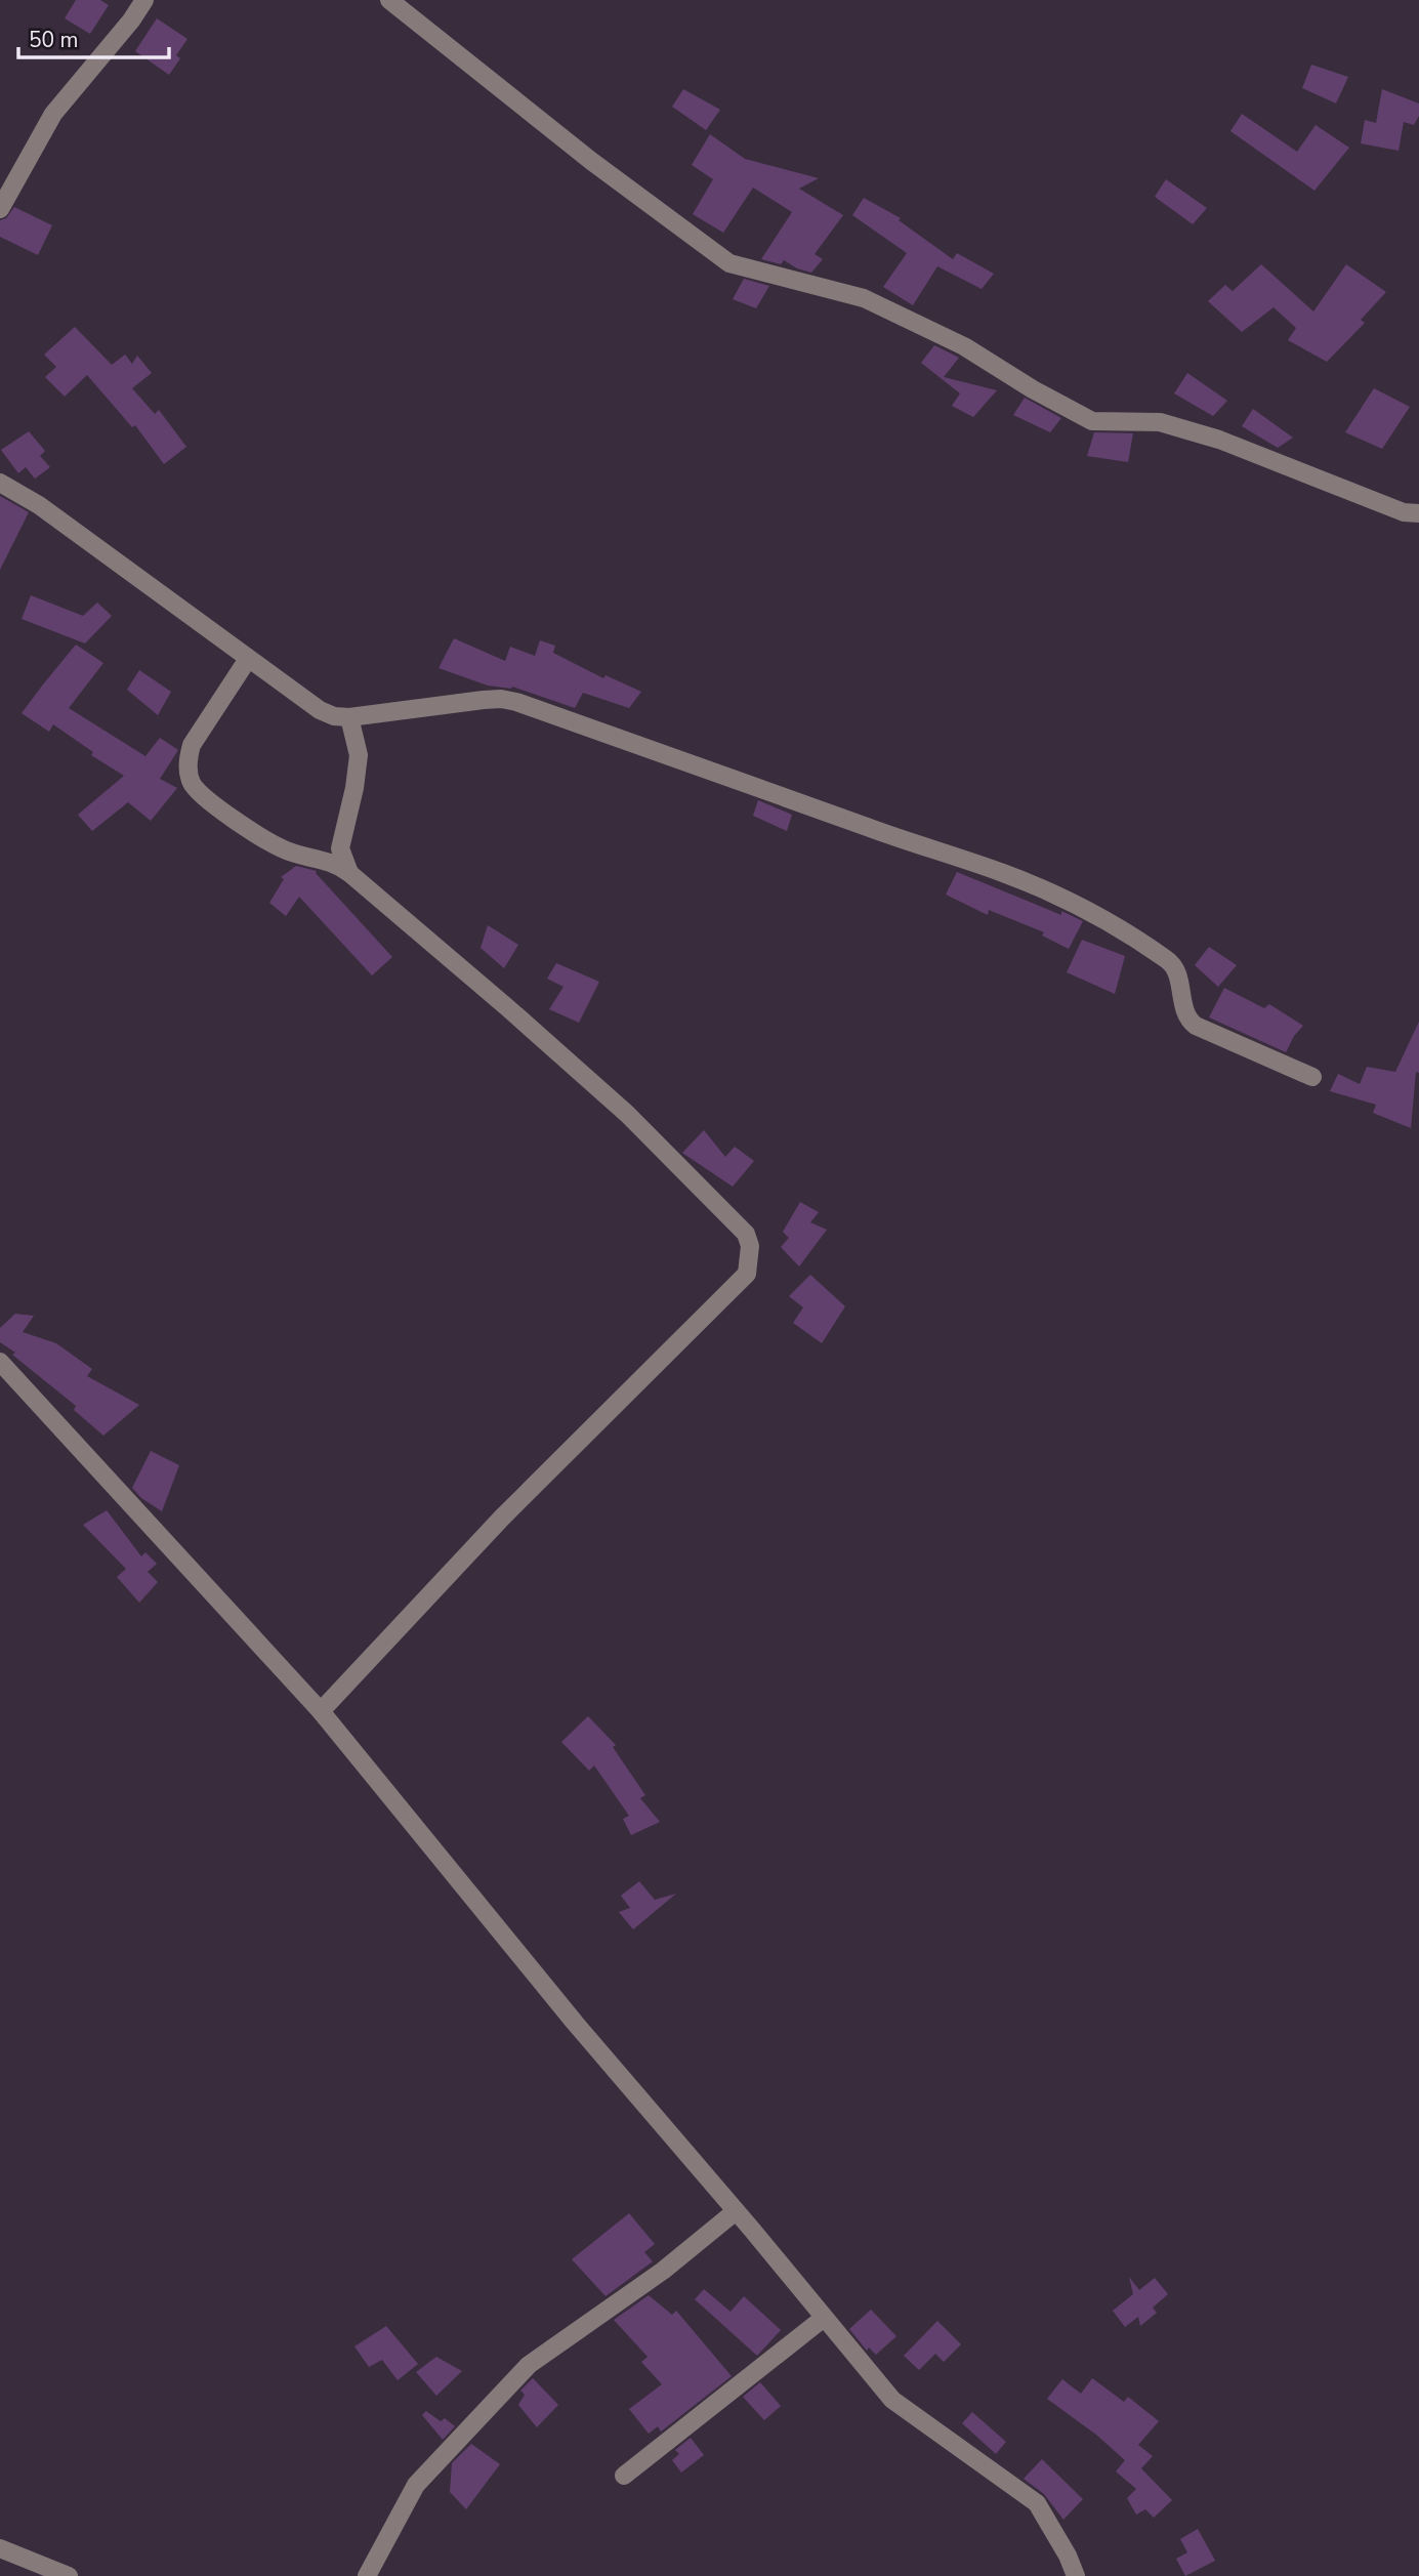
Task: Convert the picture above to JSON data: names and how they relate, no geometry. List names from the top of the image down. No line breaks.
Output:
{"scale_bar":"50 m"}
